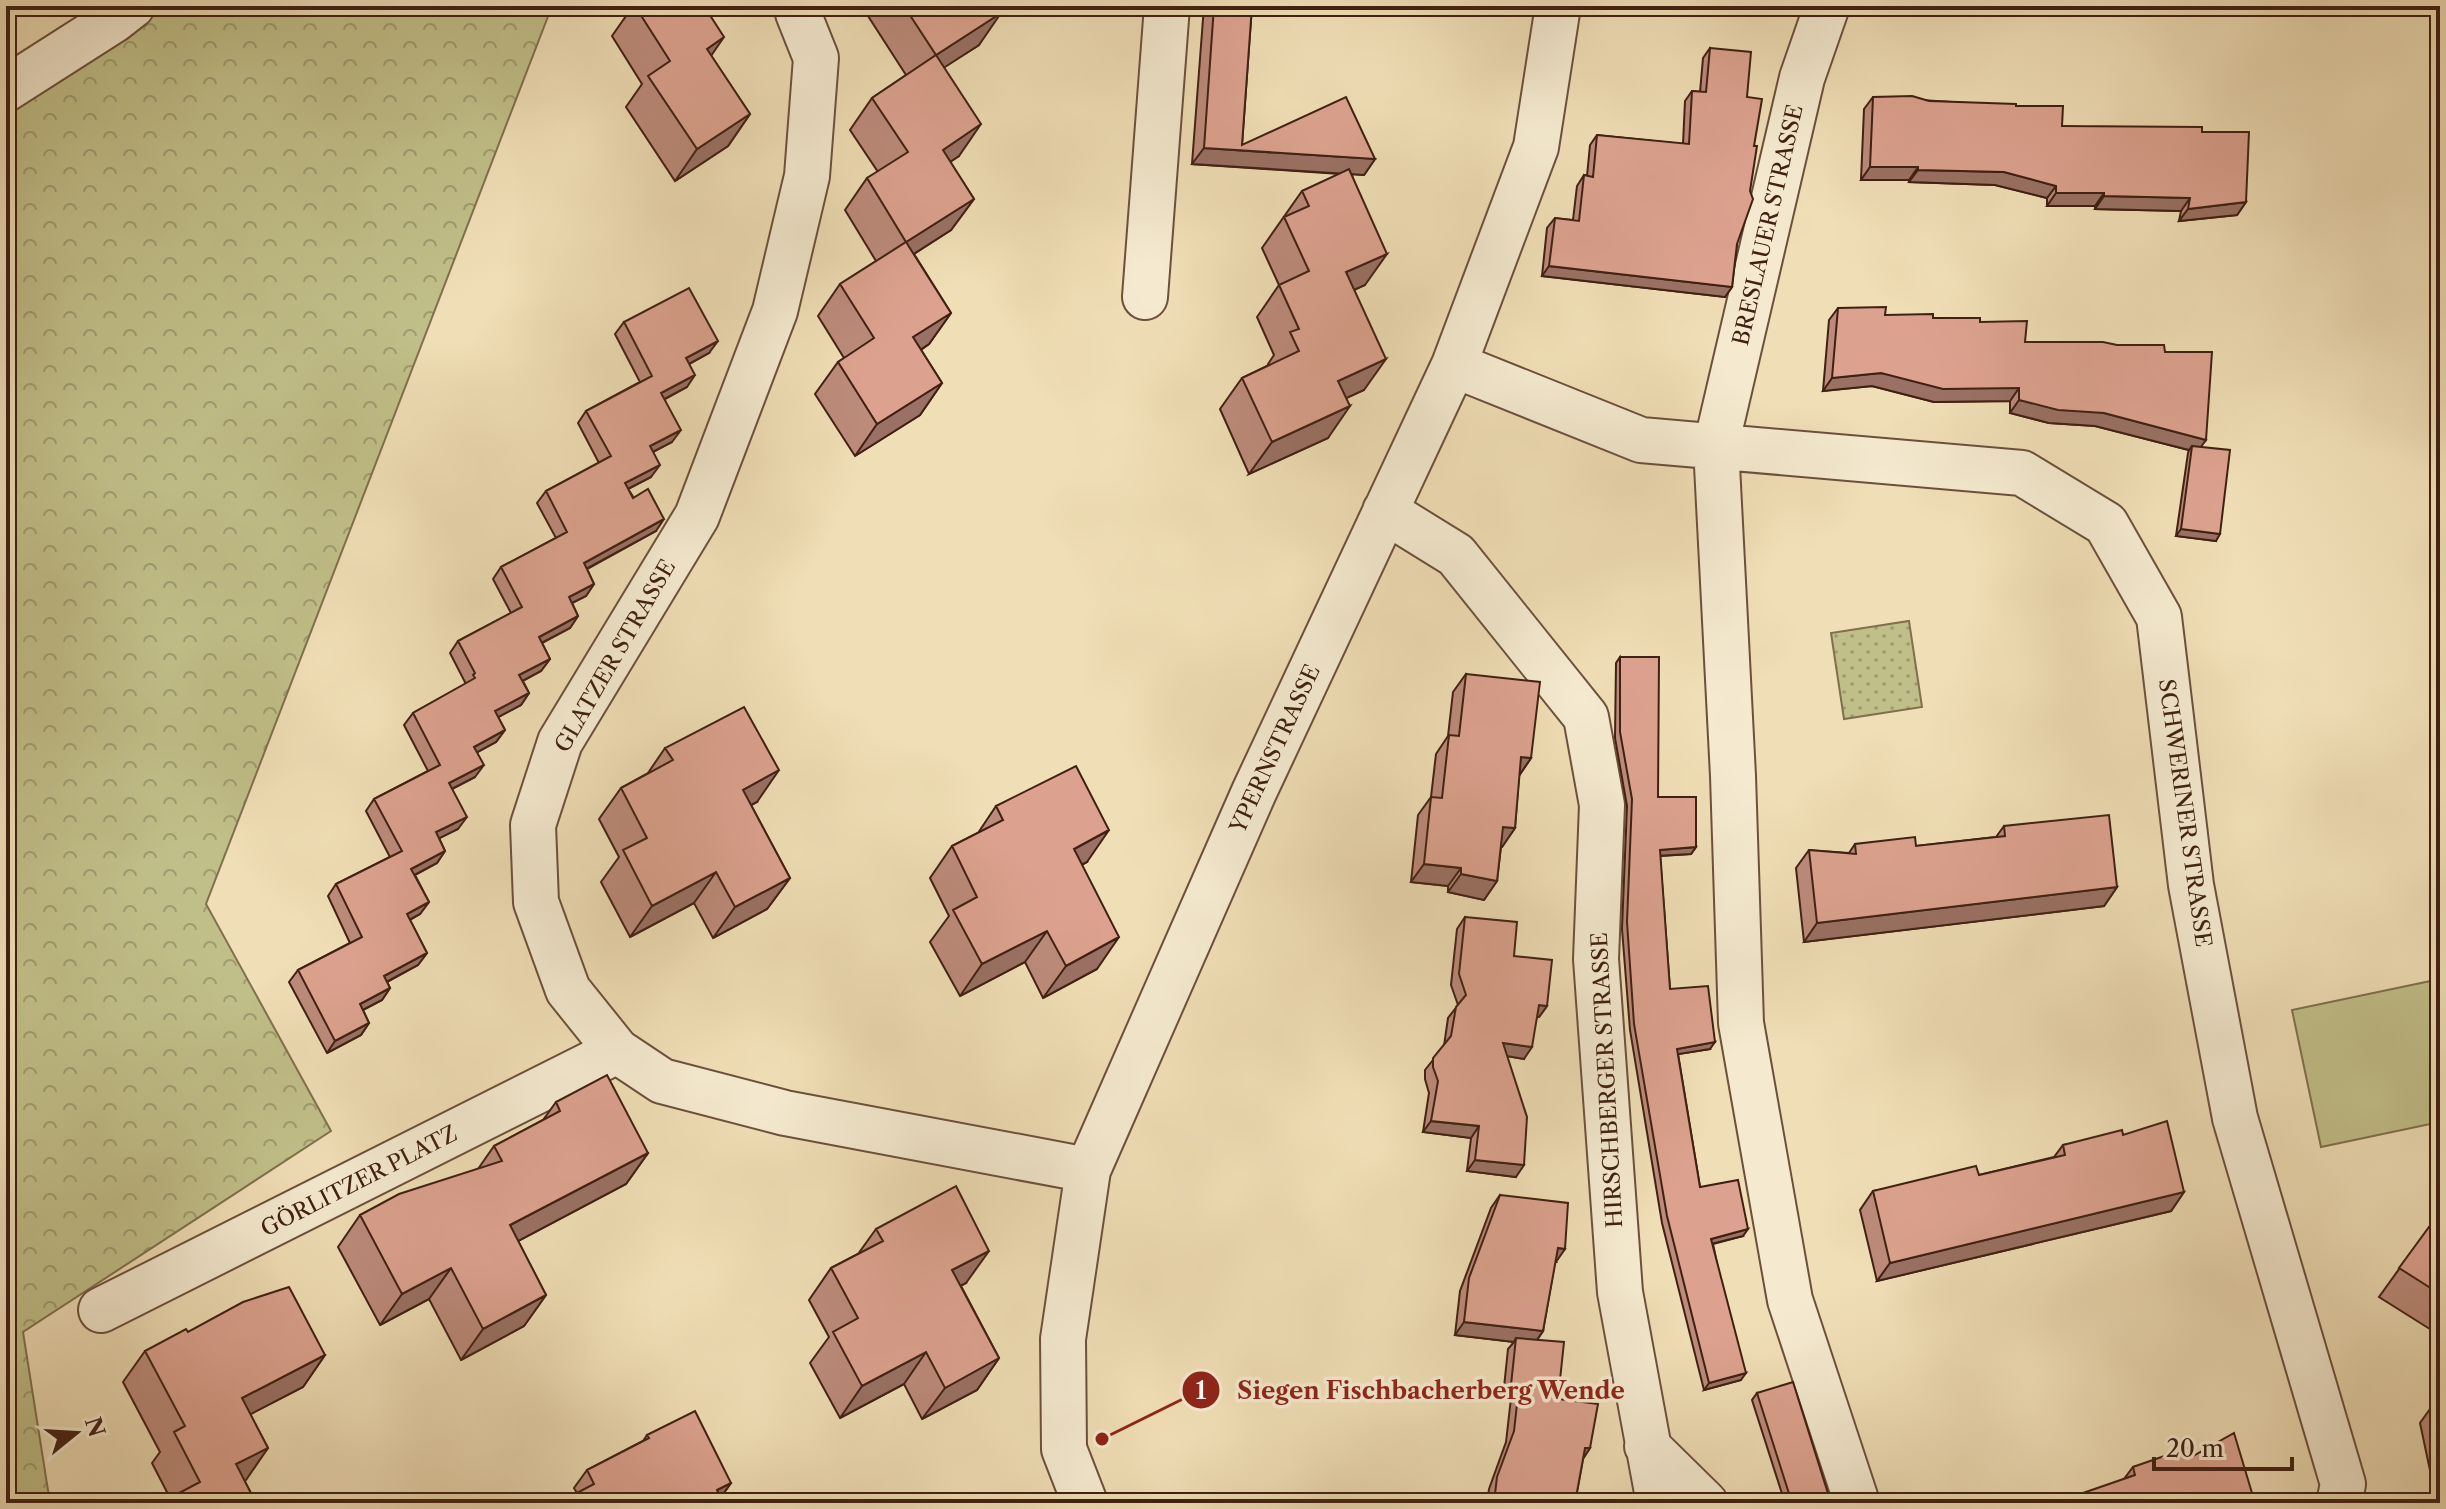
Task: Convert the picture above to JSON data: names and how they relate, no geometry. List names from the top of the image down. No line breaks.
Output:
{"streets":{"street":["BRESLAUER STRASSE","GLATZER STRASSE","YPERNSTRASSE","SCHWERINER STRASSE","HIRSCHBERGER STRASSE","GÖRLITZER PLATZ"]},"crossings":[["BRESLAUER STRASSE","SCHWERINER STRASSE"],["GLATZER STRASSE","YPERNSTRASSE"],["GLATZER STRASSE","GÖRLITZER PLATZ"],["YPERNSTRASSE","SCHWERINER STRASSE"],["YPERNSTRASSE","HIRSCHBERGER STRASSE"]],"places":["Siegen Fischbacherberg Wende"],"scale_bar":"20 m","north":"right"}
